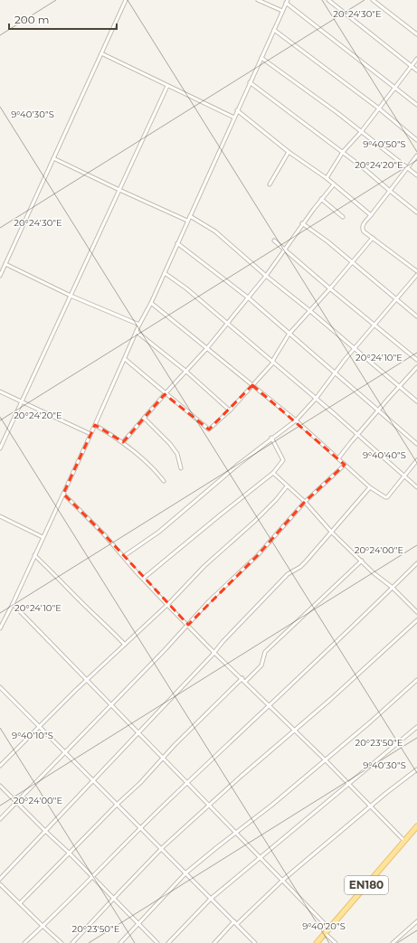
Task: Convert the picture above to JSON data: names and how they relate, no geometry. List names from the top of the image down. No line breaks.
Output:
{"streets":{"main road":["EN180"]},"scale_bar":"200 m","coordinates":["20°24'30\"E","9°40'30\"S","9°40'50\"S","20°24'20\"E","20°24'10\"E","9°40'40\"S","20°24'00\"E","9°40'10\"S","20°23'50\"E","9°40'20\"S"]}
